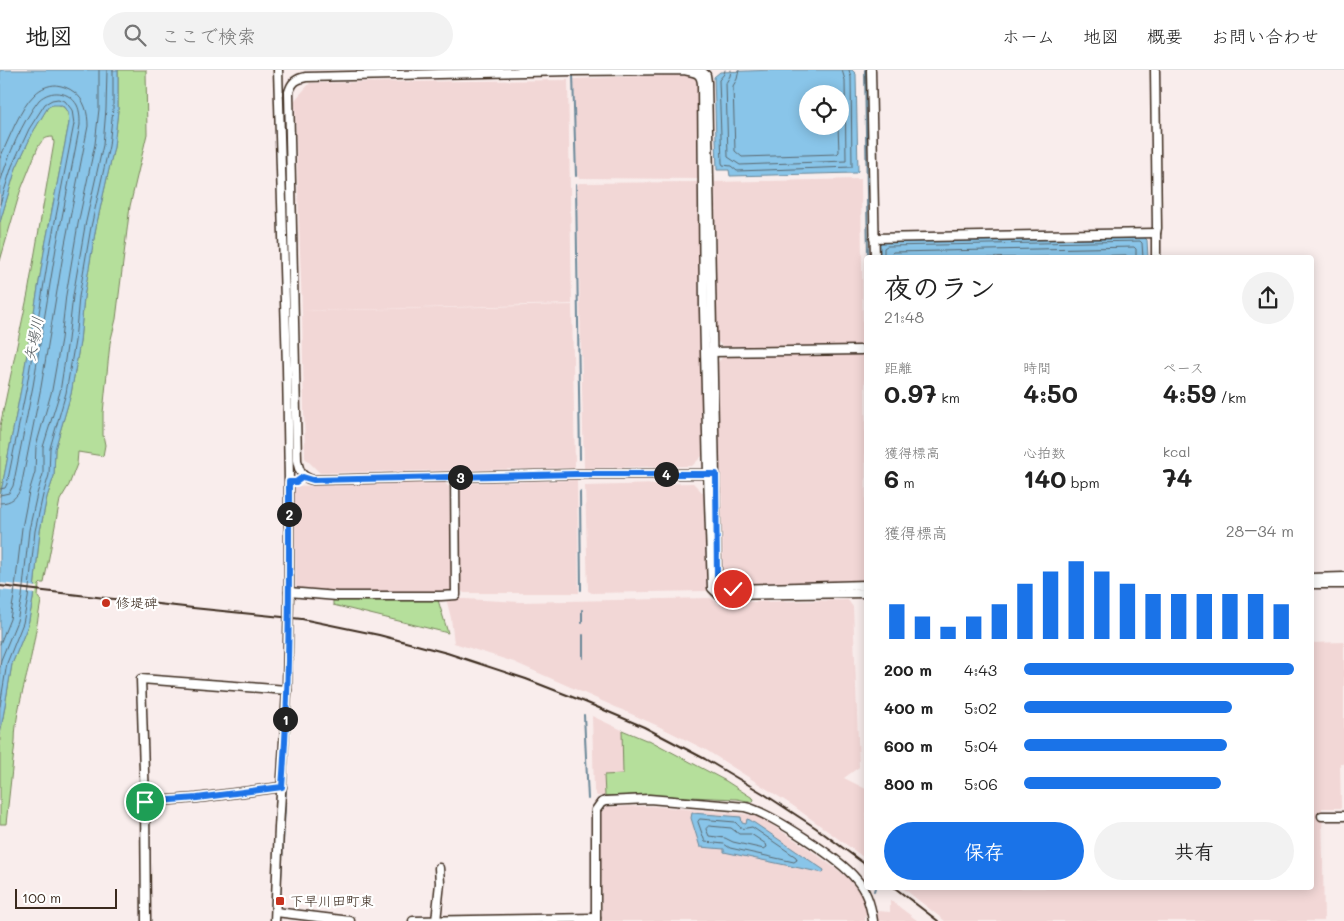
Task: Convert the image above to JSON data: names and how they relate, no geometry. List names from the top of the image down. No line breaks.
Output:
{"water":["矢場川"],"places":{"other":["修堤碑"],"transit":["下早川田町東"]},"scale_bar":"100 m","page":{"header":"地図","search":"ここで検索","nav":["ホーム","地図","概要","お問い合わせ"],"heading":["夜のラン","21:48"],"stats":[["距離","0.97 km"],["時間","4:50"],["ペース","4:59 /km"],["獲得標高","6 m"],["心拍数","140 bpm"],["kcal","74"]],"pins":["4","3","2","1"],"chart":["獲得標高","28–34 m"],"list":[{"name":"200 m","note":"4:43"},{"name":"400 m","note":"5:02"},{"name":"600 m","note":"5:04"},{"name":"800 m","note":"5:06"}],"buttons":["保存","共有"],"scale":"100 m"}}
